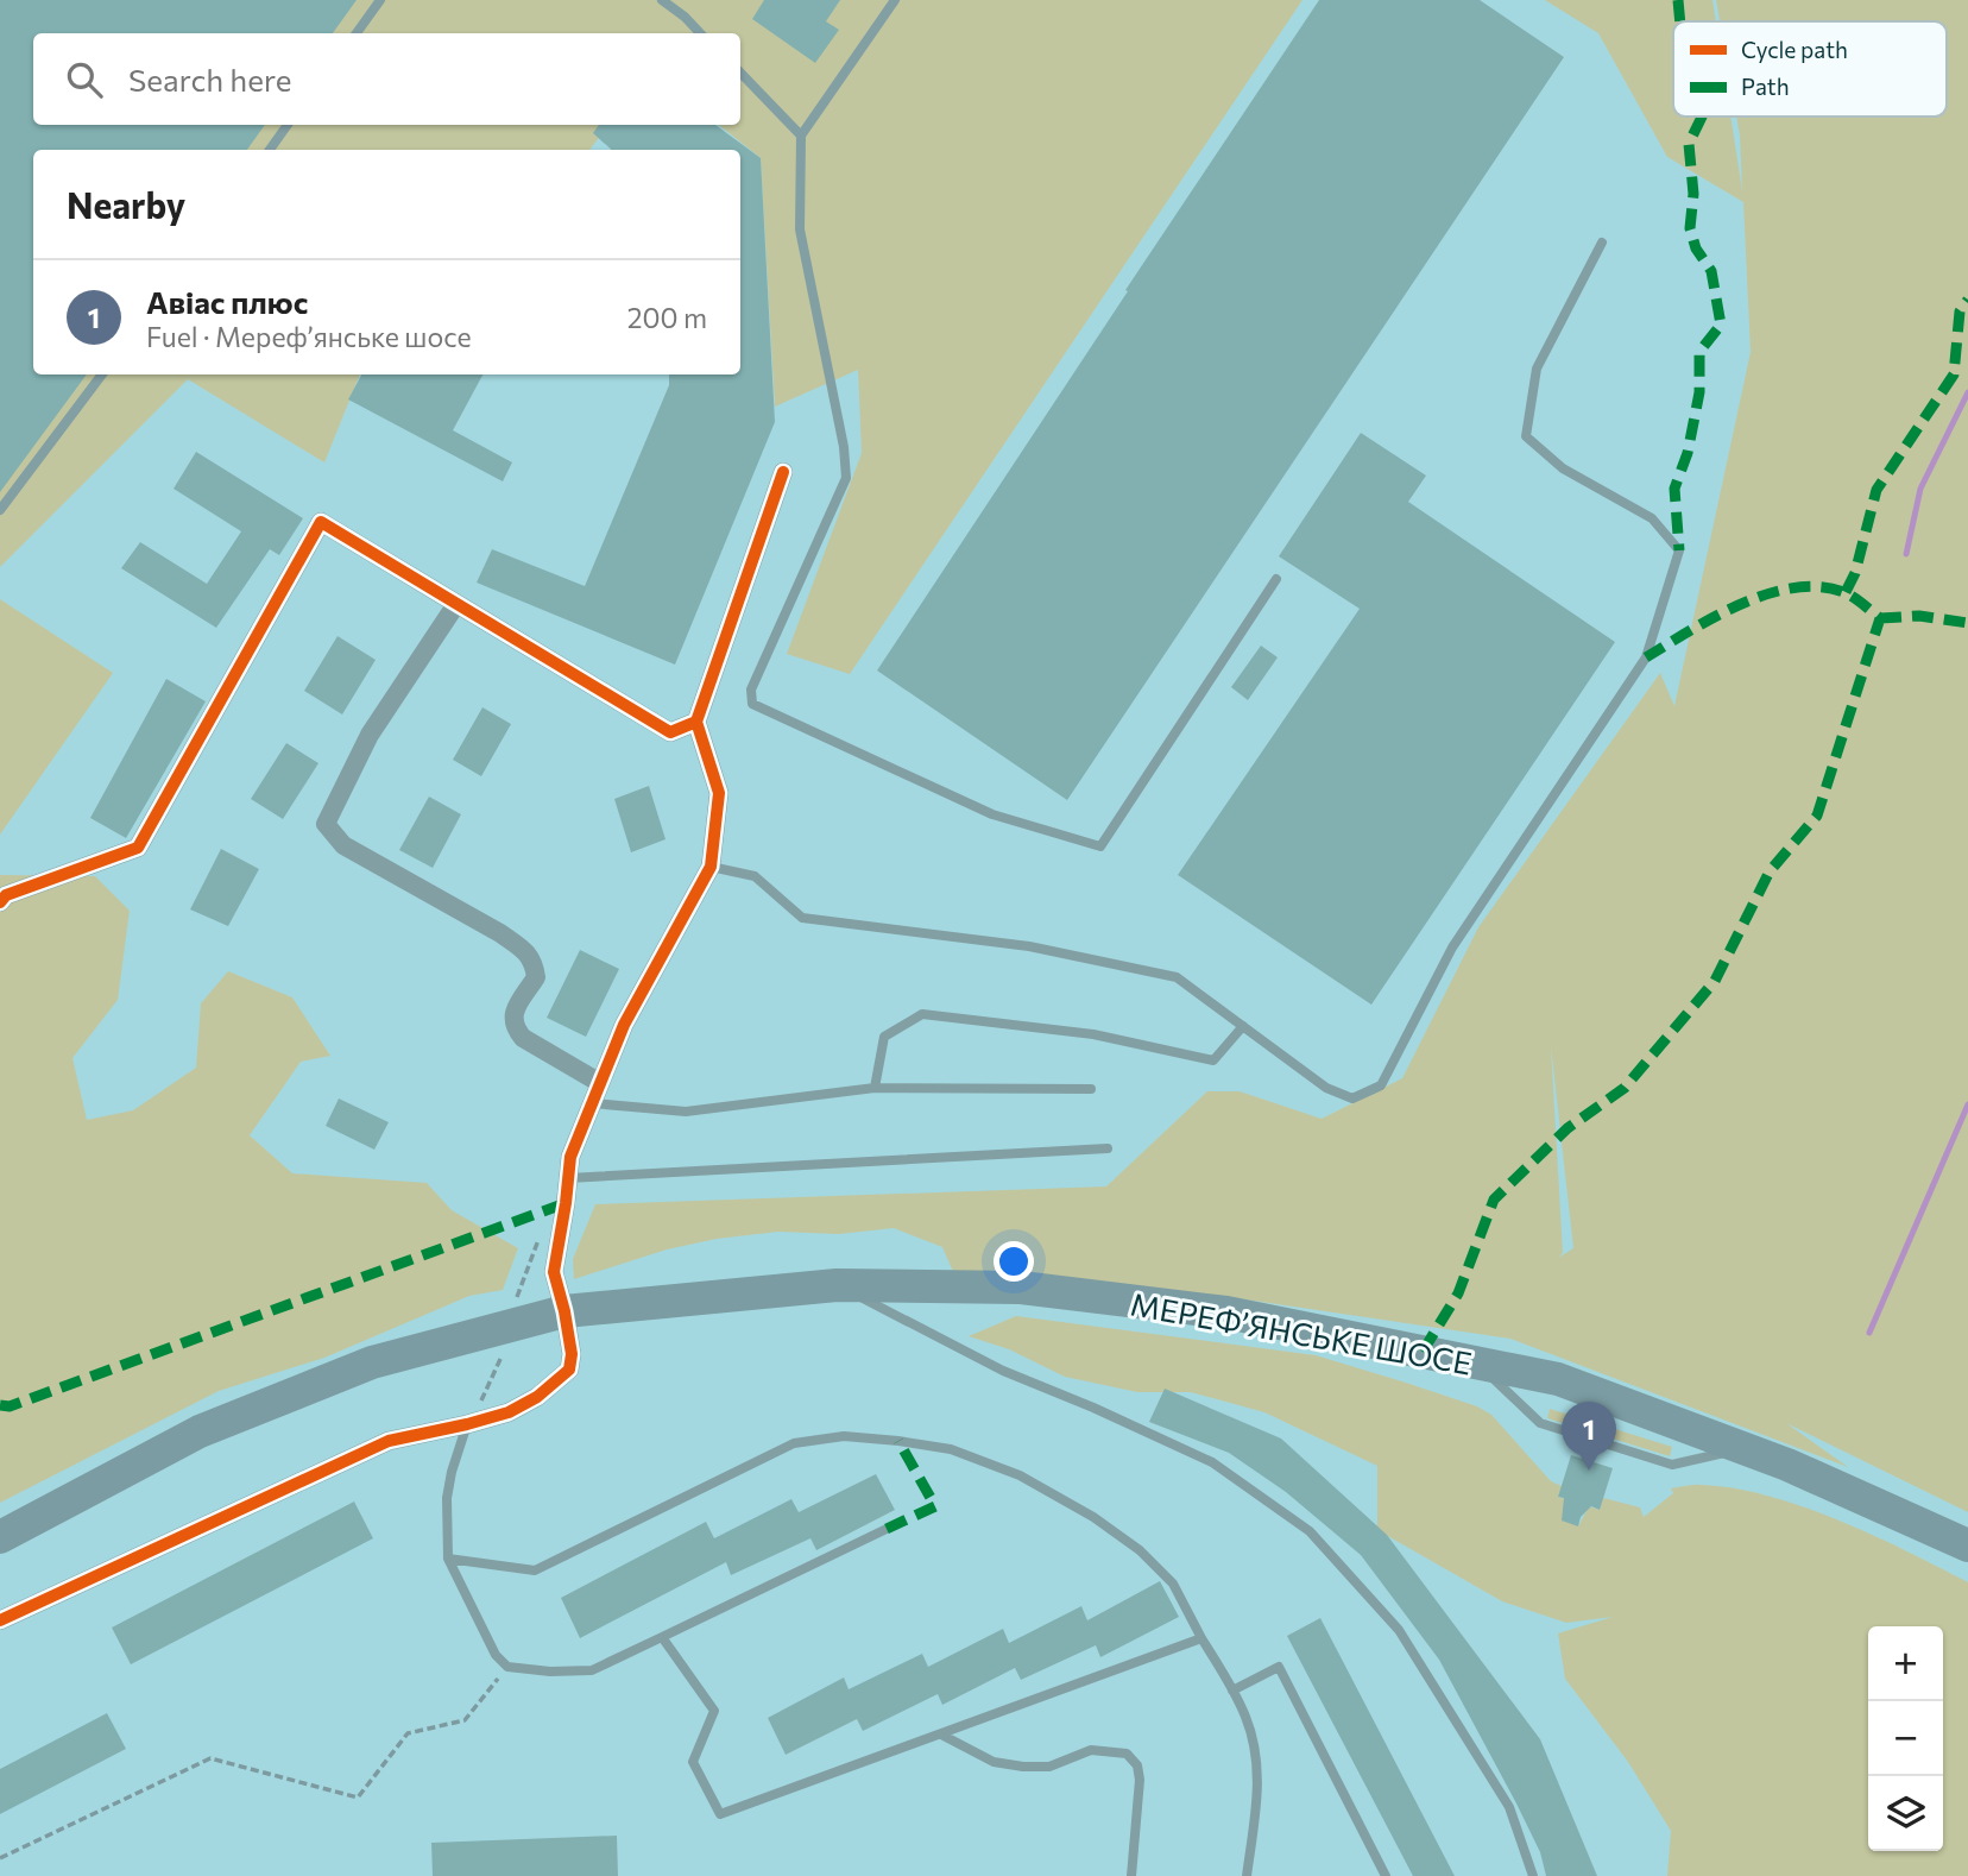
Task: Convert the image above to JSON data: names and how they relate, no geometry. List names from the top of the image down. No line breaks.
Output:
{"streets":{"highway":["МЕРЕФ’ЯНСЬКЕ ШОСЕ"]},"legend":["Cycle path","Path"],"page":{"search":"Search here","heading":"Nearby","list":[{"mark":"1","name":"Авіас плюс","note":"Fuel · Мереф’янське шосе","value":"200 m"}],"pins":"1","map_buttons":["+","−"]}}
